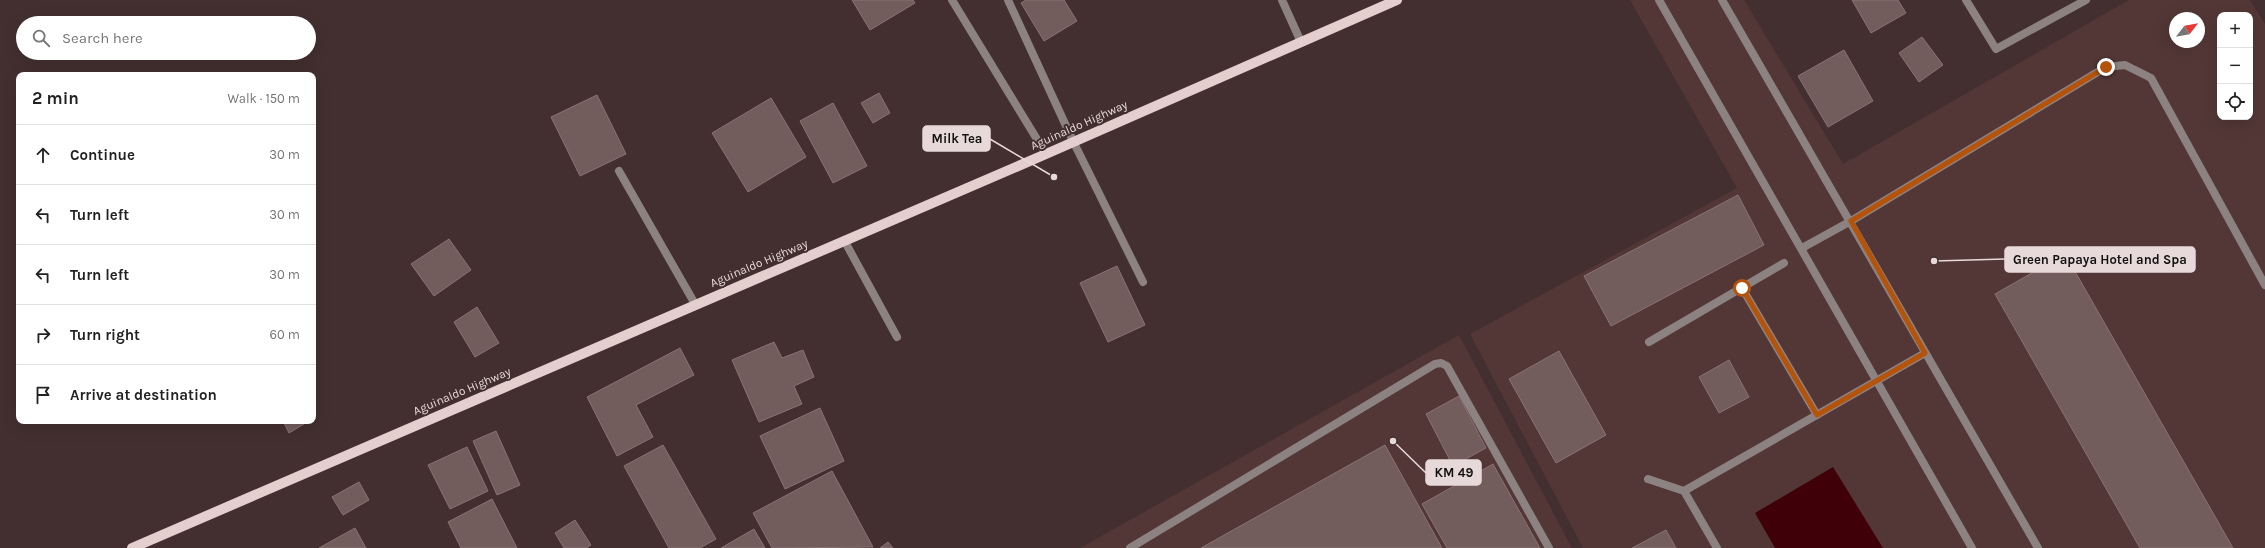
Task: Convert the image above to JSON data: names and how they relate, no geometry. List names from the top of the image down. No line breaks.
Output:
{"streets":{"main road":["Aguinaldo Highway"]},"places":["Milk Tea","Green Papaya Hotel and Spa","KM 49"],"north":"top right","page":{"map_buttons":["+","−"],"search":"Search here","heading":["2 min","Walk · 150 m"],"list":[["Continue","30 m"],["Turn left","30 m"],["Turn left","30 m"],["Turn right","60 m"],"Arrive at destination"]}}
